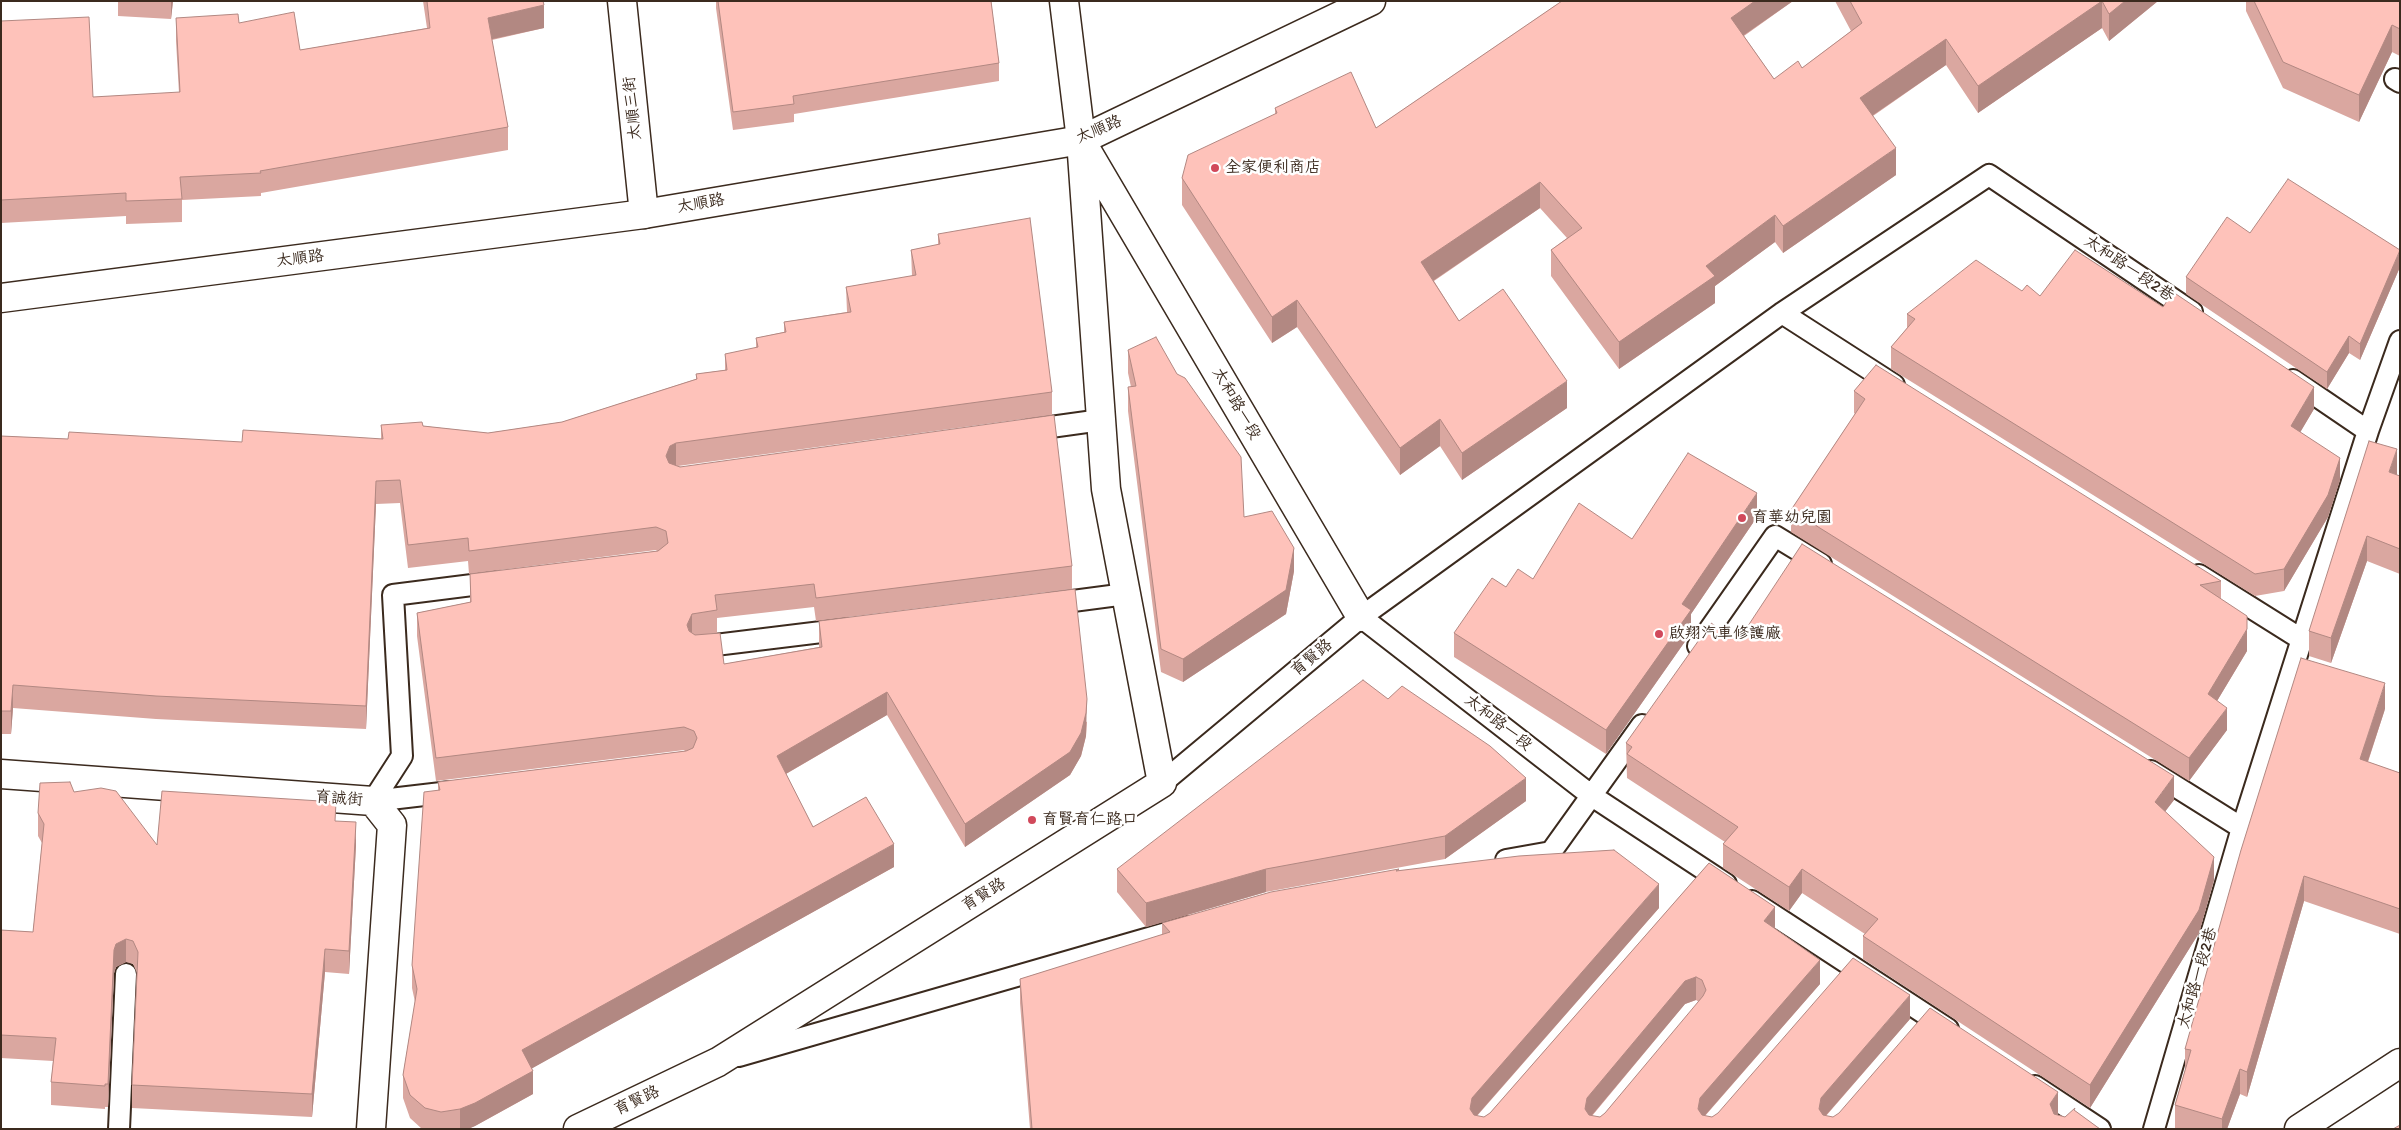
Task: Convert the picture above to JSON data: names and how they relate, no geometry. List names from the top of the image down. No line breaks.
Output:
{"streets":{"street":["太順三街","太順路","太和路一段","育賢路","育誠街"],"lane":["太和路一段2巷"]},"crossings":[["太順三街","太順路"],["太順路","太和路一段"],["太和路一段2巷","育賢路"],["太和路一段","育賢路"]],"places":["全家便利商店","育華幼兒園","啟翔汽車修護廠","育賢育仁路口"]}
